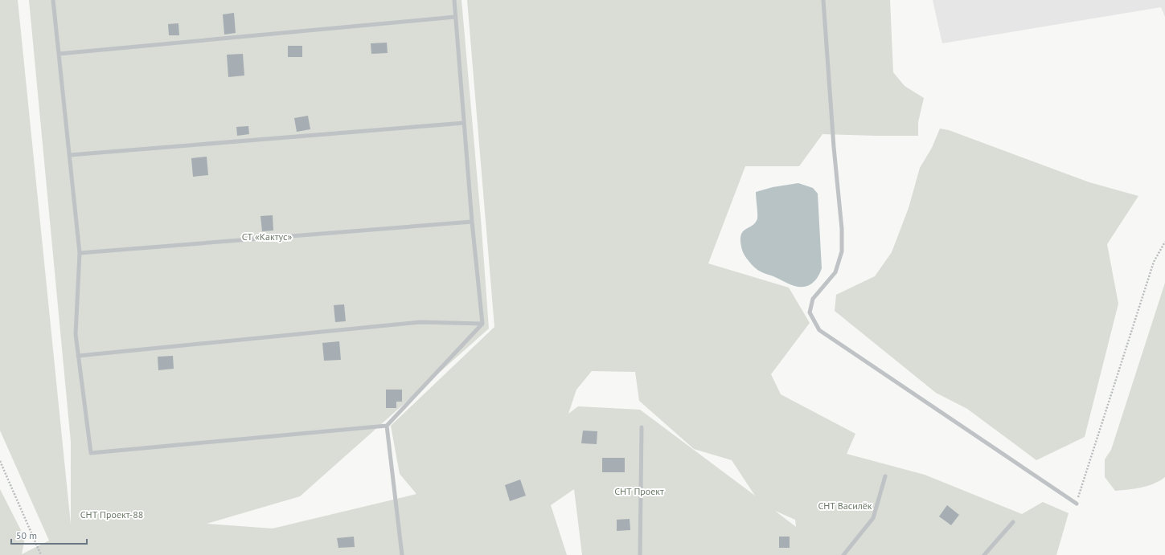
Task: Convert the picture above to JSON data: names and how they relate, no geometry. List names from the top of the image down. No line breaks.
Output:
{"parks":["СТ «Кактус»","СНТ Проект","СНТ Василёк","СНТ Проект-88"],"scale_bar":"50 m"}
